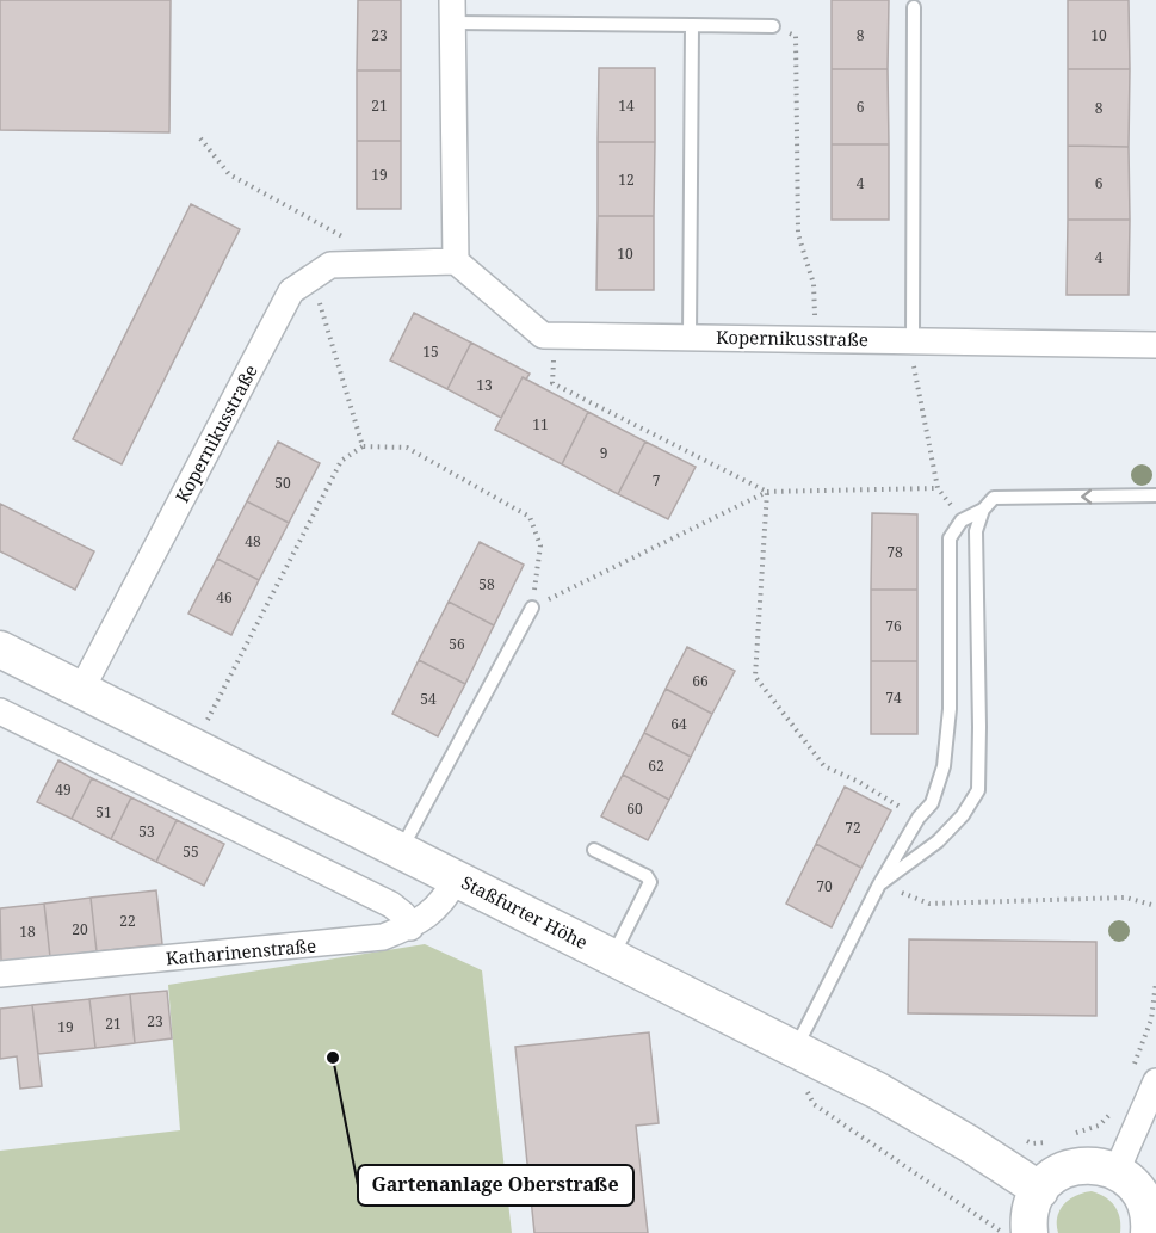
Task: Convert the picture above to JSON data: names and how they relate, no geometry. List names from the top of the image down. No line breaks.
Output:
{"streets":{"main road":["Staßfurter Höhe"],"street":["Kopernikusstraße","Katharinenstraße"]},"crossings":[["Kopernikusstraße","Staßfurter Höhe"],["Staßfurter Höhe","Katharinenstraße"]],"places":["Gartenanlage Oberstraße"],"house_numbers":["23","8","10","21","14","6","8","19","12","4","6","10","4","15","13","11","9","7","50","48","78","58","46","76","56","66","74","54","64","62","49","60","51","72","53","55","70","22","20","18","23","21","19"]}
